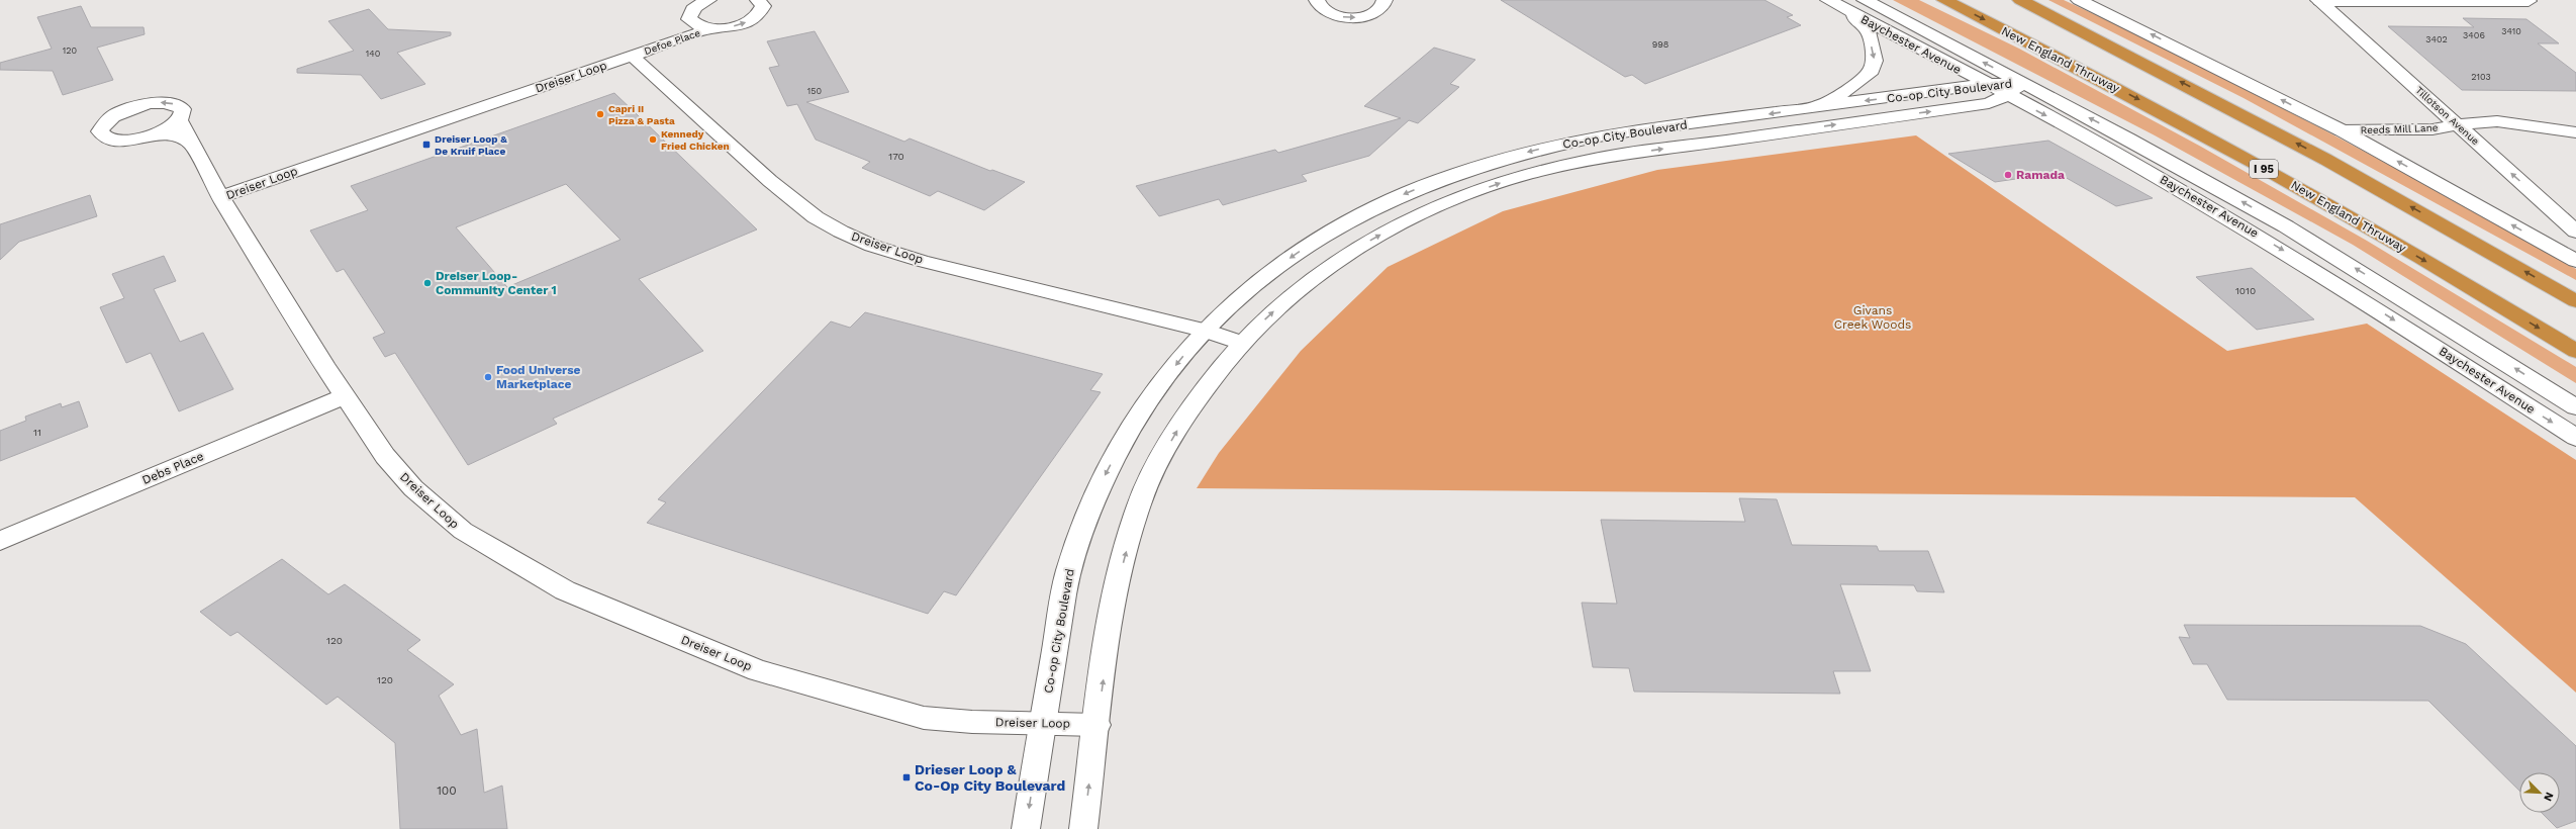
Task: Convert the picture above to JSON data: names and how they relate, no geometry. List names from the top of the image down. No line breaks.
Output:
{"streets":{"highway":["New England Thruway","I 95"],"main road":["Defoe Place","Baychester Avenue","Dreiser Loop","Co-op City Boulevard","Tillotson Avenue","Reeds Mill Lane","Debs Place"]},"crossings":[["Defoe Place","Dreiser Loop"],["Baychester Avenue","Co-op City Boulevard"],["Dreiser Loop","Co-op City Boulevard"],["Dreiser Loop","Debs Place"],["Tillotson Avenue","Reeds Mill Lane"]],"parks":["Givans Creek Woods"],"places":{"other":["Capri II Pizza & Pasta","Kennedy Fried Chicken","Ramada","Dreiser Loop- Community Center 1","Food Universe Marketplace"],"transit":["Dreiser Loop & De Kruif Place","Drieser Loop & Co-Op City Boulevard"]},"house_numbers":["3410","3406","3402","998","120","140","2103","150","170","1010","11","120","120","100"],"north":"bottom right"}
